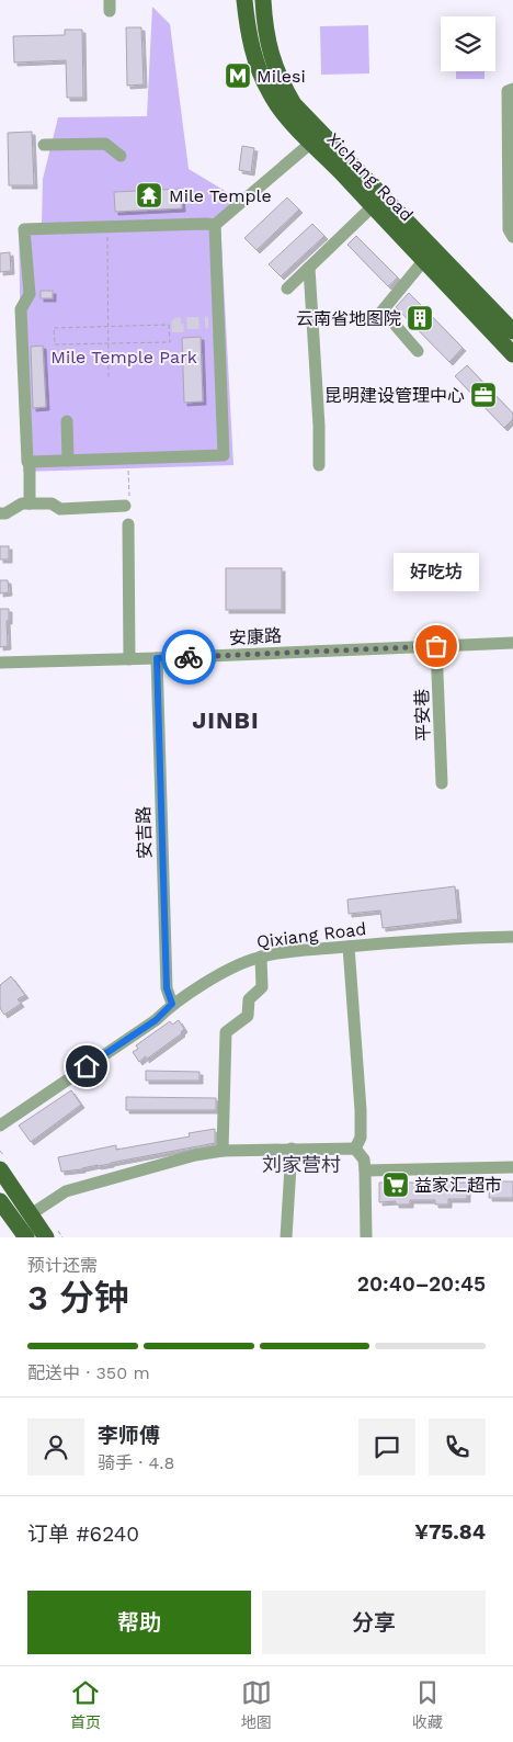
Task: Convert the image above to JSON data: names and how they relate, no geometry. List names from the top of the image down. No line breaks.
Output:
{"streets":{"main road":["Xichang Road"],"street":["安康路","平安巷","安吉路","Qixiang Road"]},"crossings":[["安康路","平安巷"],["安康路","安吉路"],["安吉路","Qixiang Road"]],"districts":["JINBI","刘家营村"],"parks":["Mile Temple Park"],"places":{"metro station":["Milesi"],"temple":["Mile Temple"],"building":["云南省地图院"],"office":["昆明建设管理中心"],"other":["好吃坊"],"supermarket":["益家汇超市"]},"page":{"bubble":"好吃坊","heading":["3 分钟","预计还需","20:40–20:45"],"panel":["李师傅","骑手 · 4.8","订单 #6240","¥75.84"],"bar":"配送中 · 350 m","buttons":["帮助","分享"],"tabs":["首页","地图","收藏"]}}
